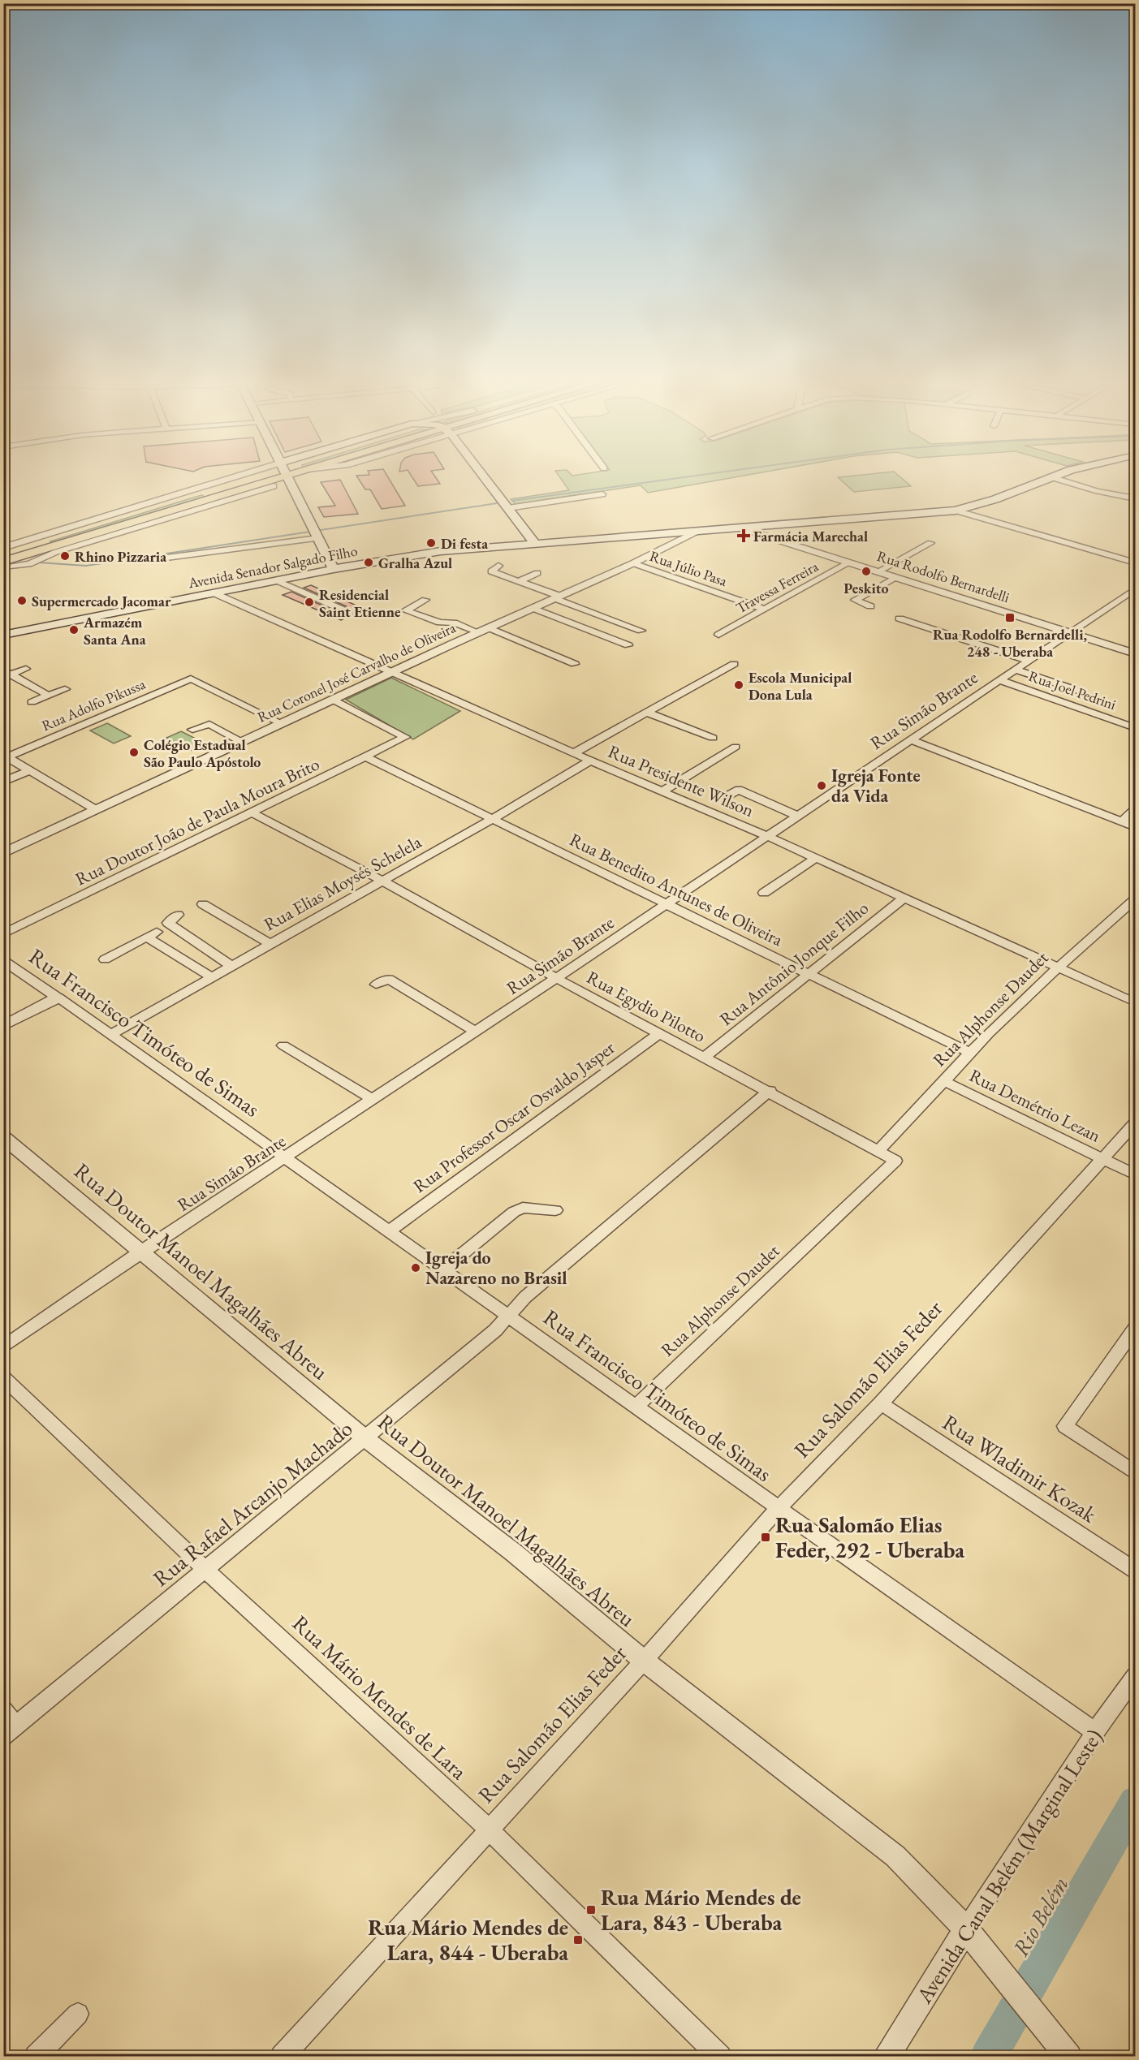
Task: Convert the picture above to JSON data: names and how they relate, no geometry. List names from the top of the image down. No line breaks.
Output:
{"streets":{"main road":["Avenida Senador Salgado Filho"],"street":["Rua Júlio Pasa","Rua Rodolfo Bernardelli","Travessa Ferreira","Rua Coronel José Carvalho de Oliveira","Rua Joel Pedrini","Rua Adolfo Pikussa","Rua Simão Brante","Rua Presidente Wilson","Rua Doutor João de Paula Moura Brito","Rua Elias Moysés Schelela","Rua Benedito Antunes de Oliveira","Rua Antônio Jonque Filho","Rua Egydio Pilotto","Rua Alphonse Daudet","Rua Francisco Timóteo de Simas","Rua Demétrio Lezan","Rua Professor Oscar Osvaldo Jasper","Rua Doutor Manoel Magalhães Abreu","Rua Salomão Elias Feder","Rua Wladimir Kozak","Rua Rafael Arcanjo Machado","Rua Mário Mendes de Lara","Avenida Canal Belém (Marginal Leste)"]},"crossings":[["Avenida Senador Salgado Filho","Rua Rodolfo Bernardelli"],["Avenida Senador Salgado Filho","Rua Coronel José Carvalho de Oliveira"],["Avenida Senador Salgado Filho","Rua Presidente Wilson"],["Rua Júlio Pasa","Travessa Ferreira"],["Rua Júlio Pasa","Rua Coronel José Carvalho de Oliveira"],["Rua Rodolfo Bernardelli","Travessa Ferreira"],["Rua Rodolfo Bernardelli","Rua Simão Brante"],["Rua Coronel José Carvalho de Oliveira","Rua Adolfo Pikussa"],["Rua Coronel José Carvalho de Oliveira","Rua Presidente Wilson"],["Rua Coronel José Carvalho de Oliveira","Rua Doutor João de Paula Moura Brito"],["Rua Joel Pedrini","Rua Simão Brante"],["Rua Simão Brante","Rua Presidente Wilson"],["Rua Simão Brante","Rua Benedito Antunes de Oliveira"],["Rua Simão Brante","Rua Egydio Pilotto"],["Rua Simão Brante","Rua Francisco Timóteo de Simas"],["Rua Simão Brante","Rua Doutor Manoel Magalhães Abreu"],["Rua Presidente Wilson","Rua Elias Moysés Schelela"],["Rua Presidente Wilson","Rua Antônio Jonque Filho"],["Rua Presidente Wilson","Rua Alphonse Daudet"],["Rua Doutor João de Paula Moura Brito","Rua Benedito Antunes de Oliveira"],["Rua Doutor João de Paula Moura Brito","Rua Egydio Pilotto"],["Rua Elias Moysés Schelela","Rua Benedito Antunes de Oliveira"],["Rua Elias Moysés Schelela","Rua Egydio Pilotto"],["Rua Elias Moysés Schelela","Rua Francisco Timóteo de Simas"],["Rua Benedito Antunes de Oliveira","Rua Antônio Jonque Filho"],["Rua Benedito Antunes de Oliveira","Rua Alphonse Daudet"],["Rua Antônio Jonque Filho","Rua Egydio Pilotto"],["Rua Egydio Pilotto","Rua Alphonse Daudet"],["Rua Egydio Pilotto","Rua Professor Oscar Osvaldo Jasper"],["Rua Egydio Pilotto","Rua Rafael Arcanjo Machado"],["Rua Alphonse Daudet","Rua Francisco Timóteo de Simas"],["Rua Alphonse Daudet","Rua Demétrio Lezan"],["Rua Francisco Timóteo de Simas","Rua Professor Oscar Osvaldo Jasper"],["Rua Francisco Timóteo de Simas","Rua Salomão Elias Feder"],["Rua Francisco Timóteo de Simas","Rua Rafael Arcanjo Machado"],["Rua Francisco Timóteo de Simas","Avenida Canal Belém (Marginal Leste)"],["Rua Demétrio Lezan","Rua Salomão Elias Feder"],["Rua Doutor Manoel Magalhães Abreu","Rua Salomão Elias Feder"],["Rua Doutor Manoel Magalhães Abreu","Rua Rafael Arcanjo Machado"],["Rua Doutor Manoel Magalhães Abreu","Avenida Canal Belém (Marginal Leste)"],["Rua Salomão Elias Feder","Rua Wladimir Kozak"],["Rua Salomão Elias Feder","Rua Mário Mendes de Lara"],["Rua Rafael Arcanjo Machado","Rua Mário Mendes de Lara"]],"water":["Rio Belém"],"places":{"health":["Farmácia Marechal"],"other":["Di festa","Rhino Pizzaria","Gralha Azul","Peskito","Supermercado Jacomar","Residencial Saint Etienne","Armazém Santa Ana","Escola Municipal Dona Lula","Colégio Estadual São Paulo Apóstolo","Igreja Fonte da Vida","Igreja do Nazareno no Brasil"],"transit":["Rua Rodolfo Bernardelli, 248 - Uberaba","Rua Salomão Elias Feder, 292 - Uberaba","Rua Mário Mendes de Lara, 843 - Uberaba","Rua Mário Mendes de Lara, 844 - Uberaba"]}}
